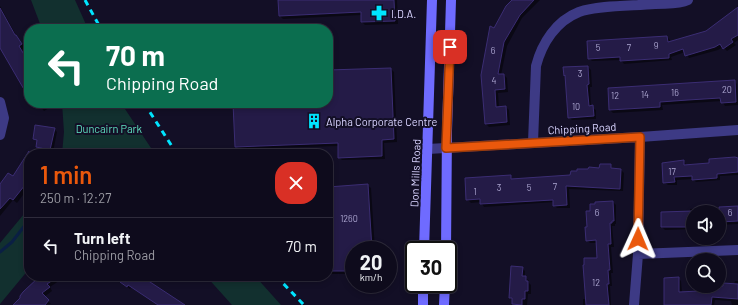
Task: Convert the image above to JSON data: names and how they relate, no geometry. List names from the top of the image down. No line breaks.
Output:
{"streets":{"main road":["Don Mills Road"],"street":["Chipping Road"]},"crossings":[["Chipping Road","Don Mills Road"]],"parks":["Duncairn Park"],"places":{"pharmacy":["I.D.A."],"building":["Alpha Corporate Centre"]},"house_numbers":["9","5","7","6","3","4","20","16","14","12","10","17","7","3","5","1","6","6","1260","12"],"page":{"turn":["70 m","Chipping Road"],"heading":["1 min","250 m · 12:27"],"list":[{"name":"Turn left","note":"Chipping Road","value":"70 m"}],"speed":"20 km/h","limit":"30"}}
